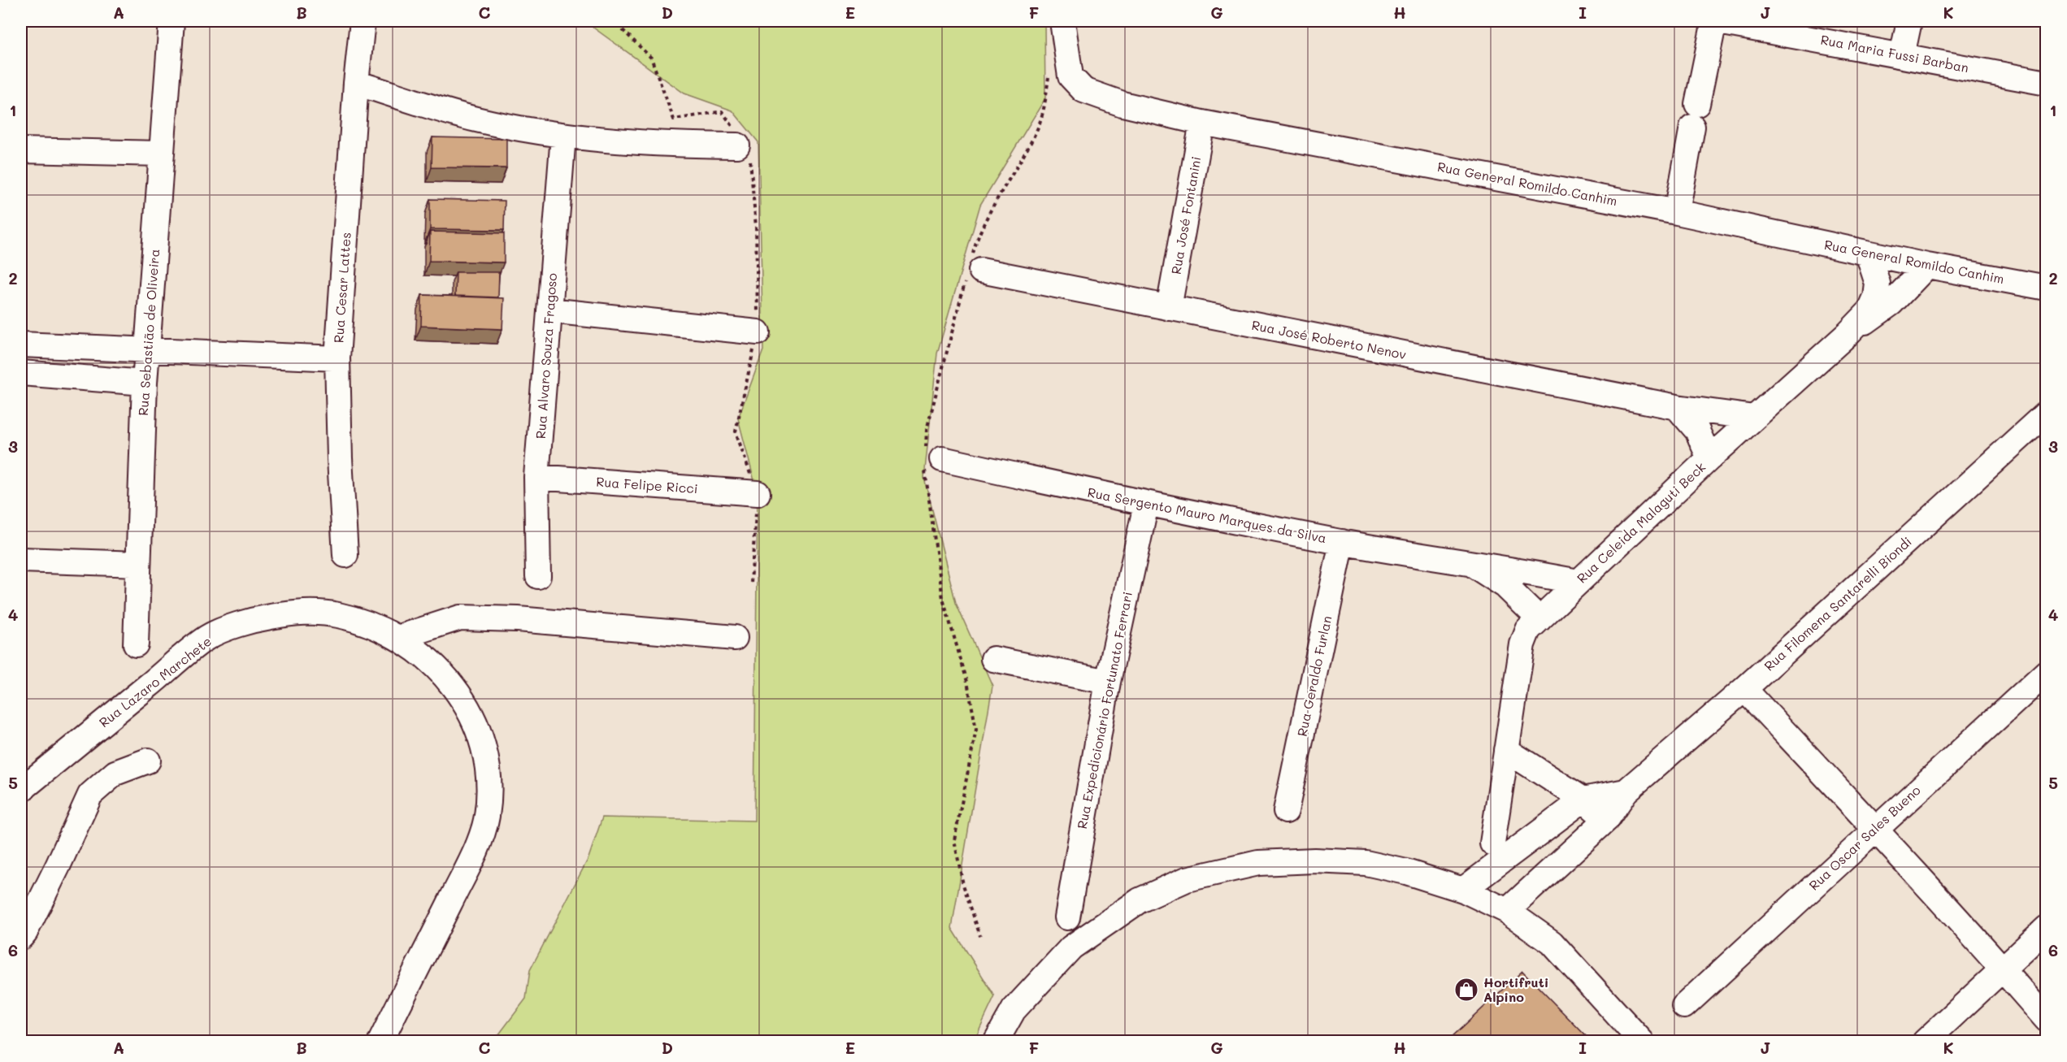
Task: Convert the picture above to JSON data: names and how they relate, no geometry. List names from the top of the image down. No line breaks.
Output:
{"streets":{"street":["Rua Maria Fussi Barban","Rua General Romildo Canhim","Rua José Fontanini","Rua Cesar Lattes","Rua Sebastião de Oliveira","Rua José Roberto Nenov","Rua Alvaro Souza Fragoso","Rua Felipe Ricci","Rua Sergento Mauro Marques da Silva","Rua Celeida Malaguti Beck","Rua Filomena Santarelli Biondi","Rua Geraldo Furlan","Rua Lazaro Marchete","Rua Expedicionário Fortunato Ferrari","Rua Oscar Sales Bueno"]},"crossings":[["Rua General Romildo Canhim","Rua José Fontanini"],["Rua General Romildo Canhim","Rua Celeida Malaguti Beck"],["Rua José Fontanini","Rua José Roberto Nenov"],["Rua José Roberto Nenov","Rua Celeida Malaguti Beck"],["Rua Alvaro Souza Fragoso","Rua Felipe Ricci"],["Rua Sergento Mauro Marques da Silva","Rua Celeida Malaguti Beck"],["Rua Sergento Mauro Marques da Silva","Rua Geraldo Furlan"],["Rua Sergento Mauro Marques da Silva","Rua Expedicionário Fortunato Ferrari"]],"places":{"shop":["Hortifruti Alpino"]},"grid":{"columns":["A","B","C","D","E","F","G","H","I","J","K"],"rows":["1","2","3","4","5","6"]}}
